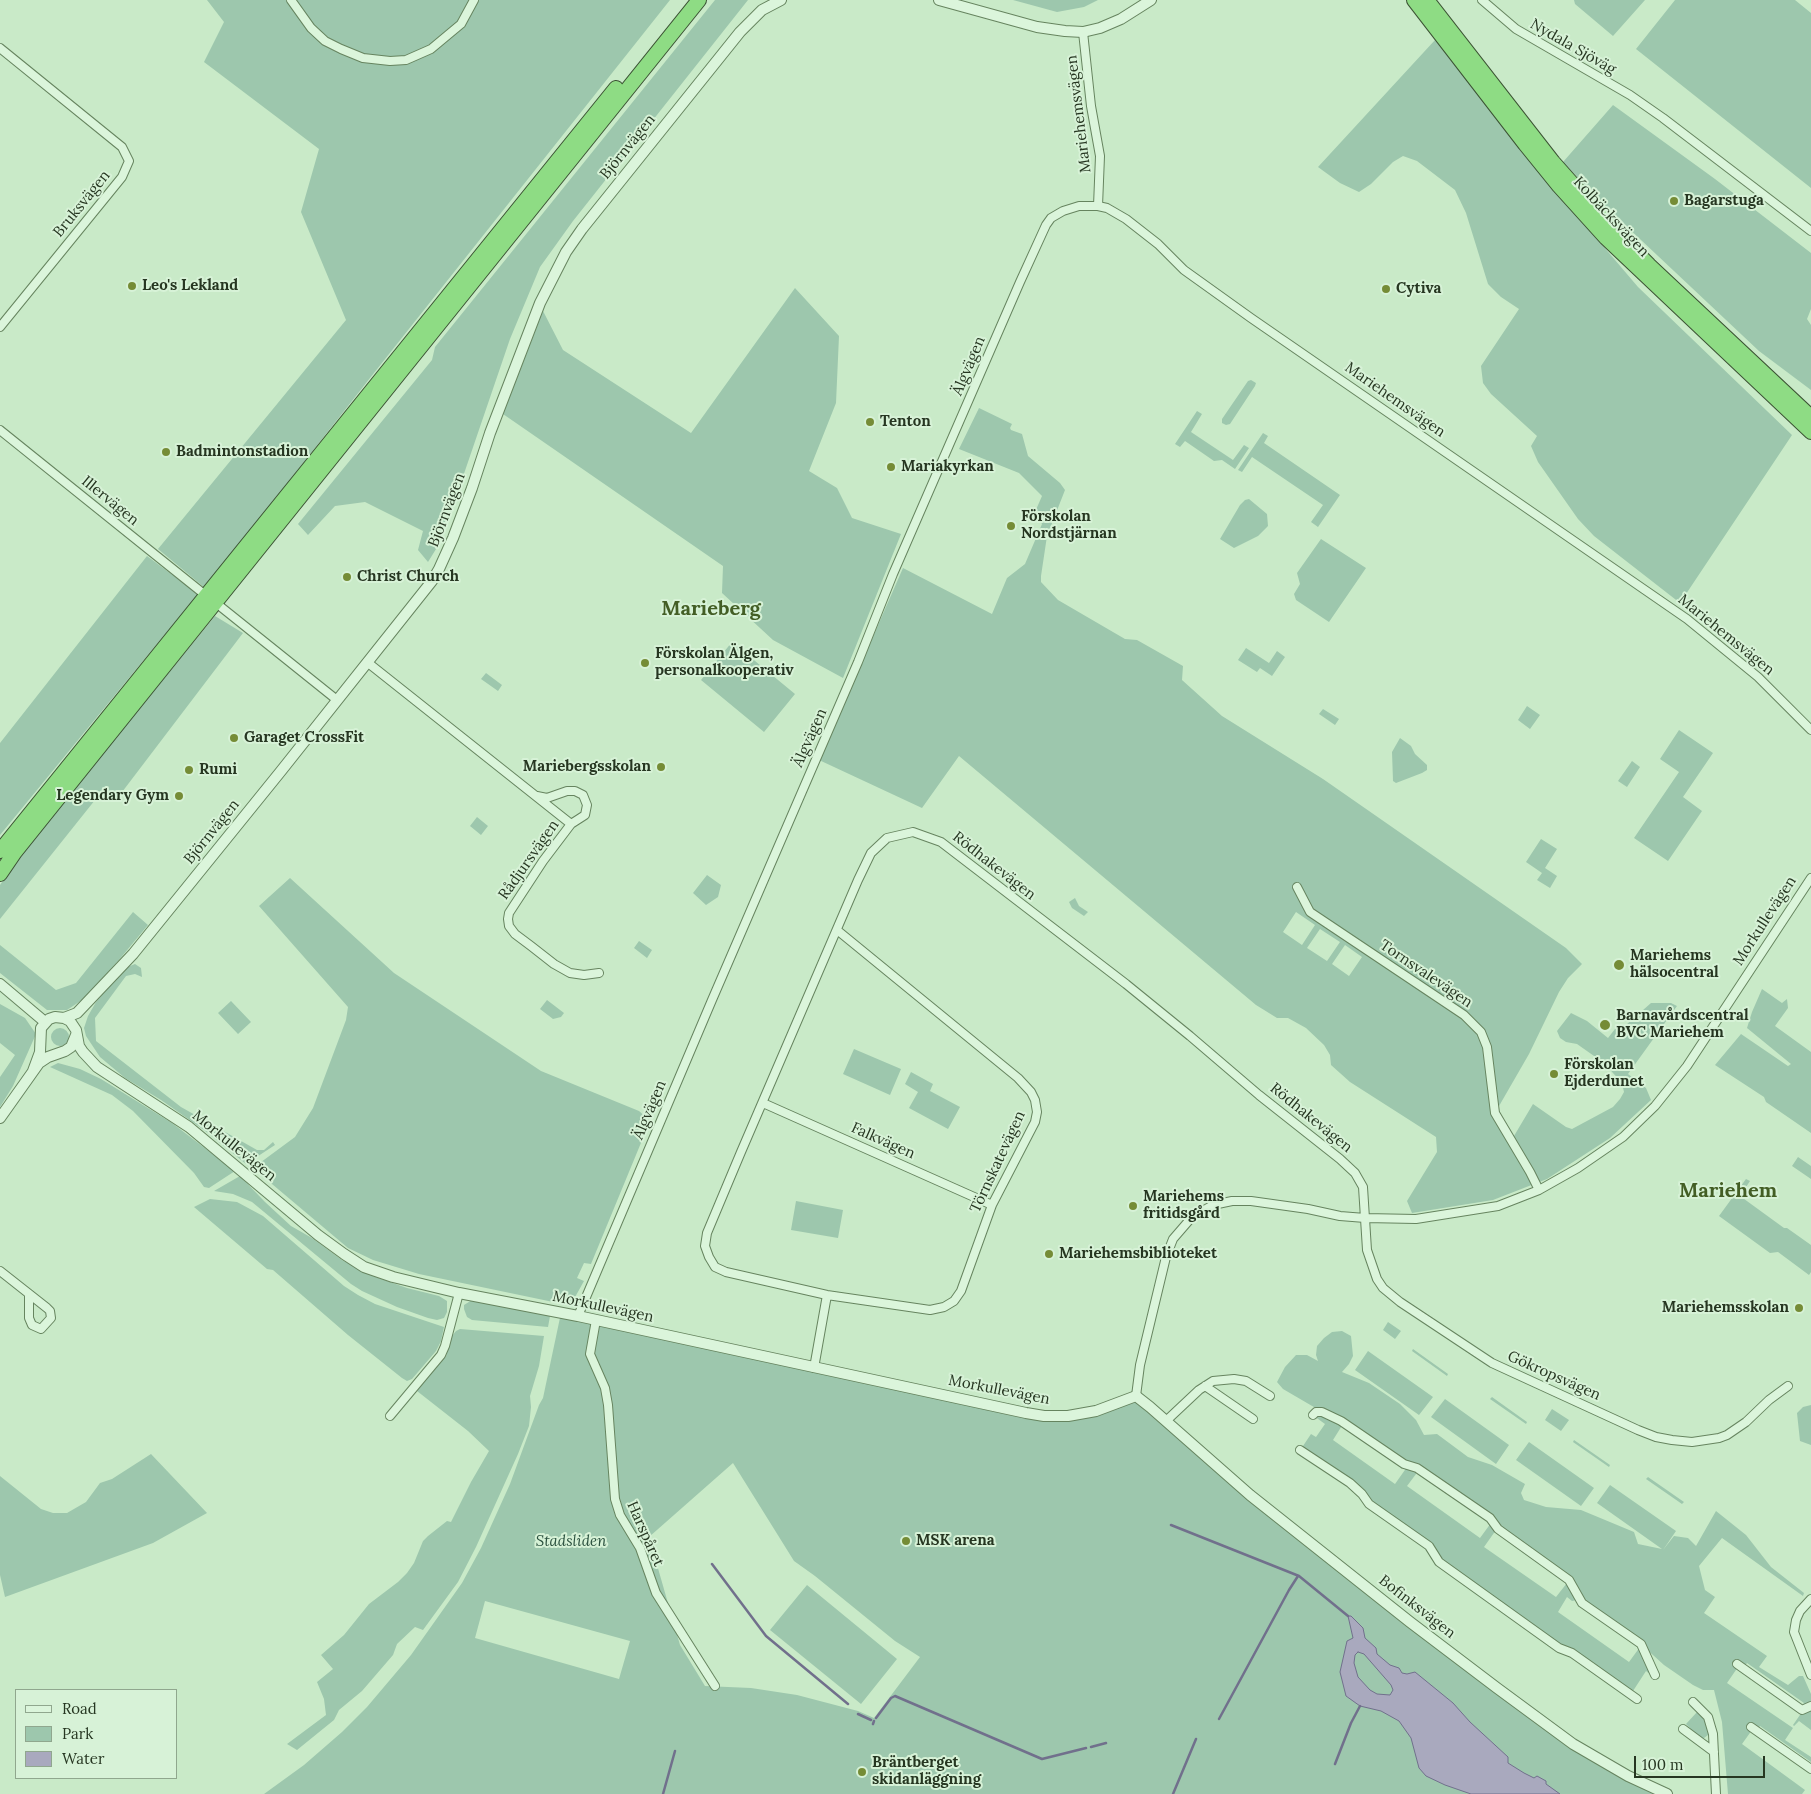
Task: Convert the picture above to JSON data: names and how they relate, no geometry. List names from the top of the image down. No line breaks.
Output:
{"streets":{"highway":["Kolbäcksvägen"],"street":["Nydala Sjöväg","Mariehemsvägen","Björnvägen","Bruksvägen","Älgvägen","Illervägen","Rådjursvägen","Rödhakevägen","Morkullevägen","Tornsvalevägen","Falkvägen","Törnskatevägen","Gökropsvägen","Harspåret","Bofinksvägen"]},"crossings":[["Mariehemsvägen","Älgvägen"],["Björnvägen","Rådjursvägen"],["Björnvägen","Morkullevägen"],["Älgvägen","Morkullevägen"],["Rödhakevägen","Morkullevägen"],["Rödhakevägen","Falkvägen"],["Rödhakevägen","Törnskatevägen"],["Rödhakevägen","Gökropsvägen"],["Morkullevägen","Tornsvalevägen"],["Morkullevägen","Gökropsvägen"],["Morkullevägen","Harspåret"],["Morkullevägen","Bofinksvägen"],["Falkvägen","Törnskatevägen"]],"districts":["Marieberg","Mariehem"],"parks":["Stadsliden"],"places":["Bagarstuga","Leo's Lekland","Cytiva","Tenton","Badmintonstadion","Mariakyrkan","Förskolan Nordstjärnan","Christ Church","Förskolan Älgen, personalkooperativ","Garaget CrossFit","Mariebergsskolan","Rumi","Legendary Gym","Mariehems hälsocentral","Barnavårdscentral BVC Mariehem","Förskolan Ejderdunet","Mariehems fritidsgård","Mariehemsbiblioteket","Mariehemsskolan","MSK arena","Bräntberget skidanläggning"],"legend":["Road","Park","Water"],"scale_bar":"100 m"}
